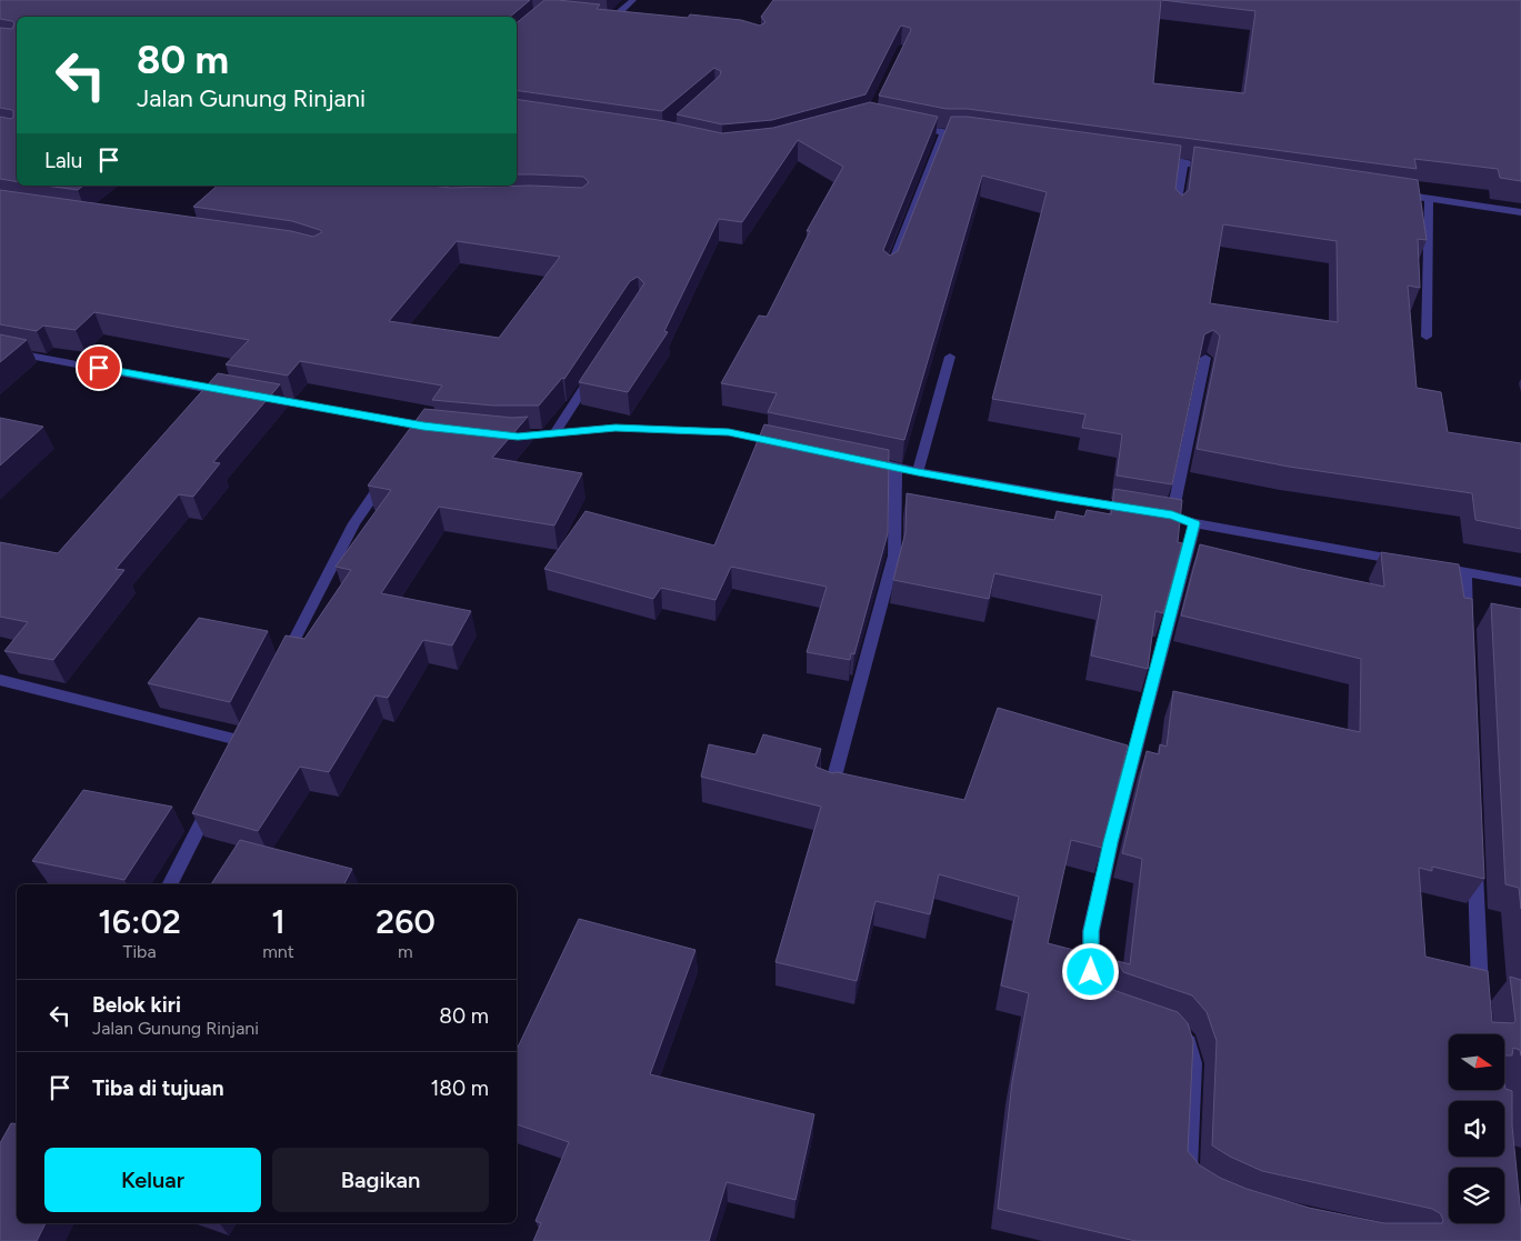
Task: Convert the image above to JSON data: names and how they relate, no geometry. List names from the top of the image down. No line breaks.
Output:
{"north":"right","page":{"turn":["80 m","Jalan Gunung Rinjani"],"then":"Lalu","eta":["16:02","Tiba","1","mnt","260","m"],"list":[{"name":"Belok kiri","note":"Jalan Gunung Rinjani","value":"80 m"},{"name":"Tiba di tujuan","value":"180 m"}],"buttons":["Keluar","Bagikan"]}}
